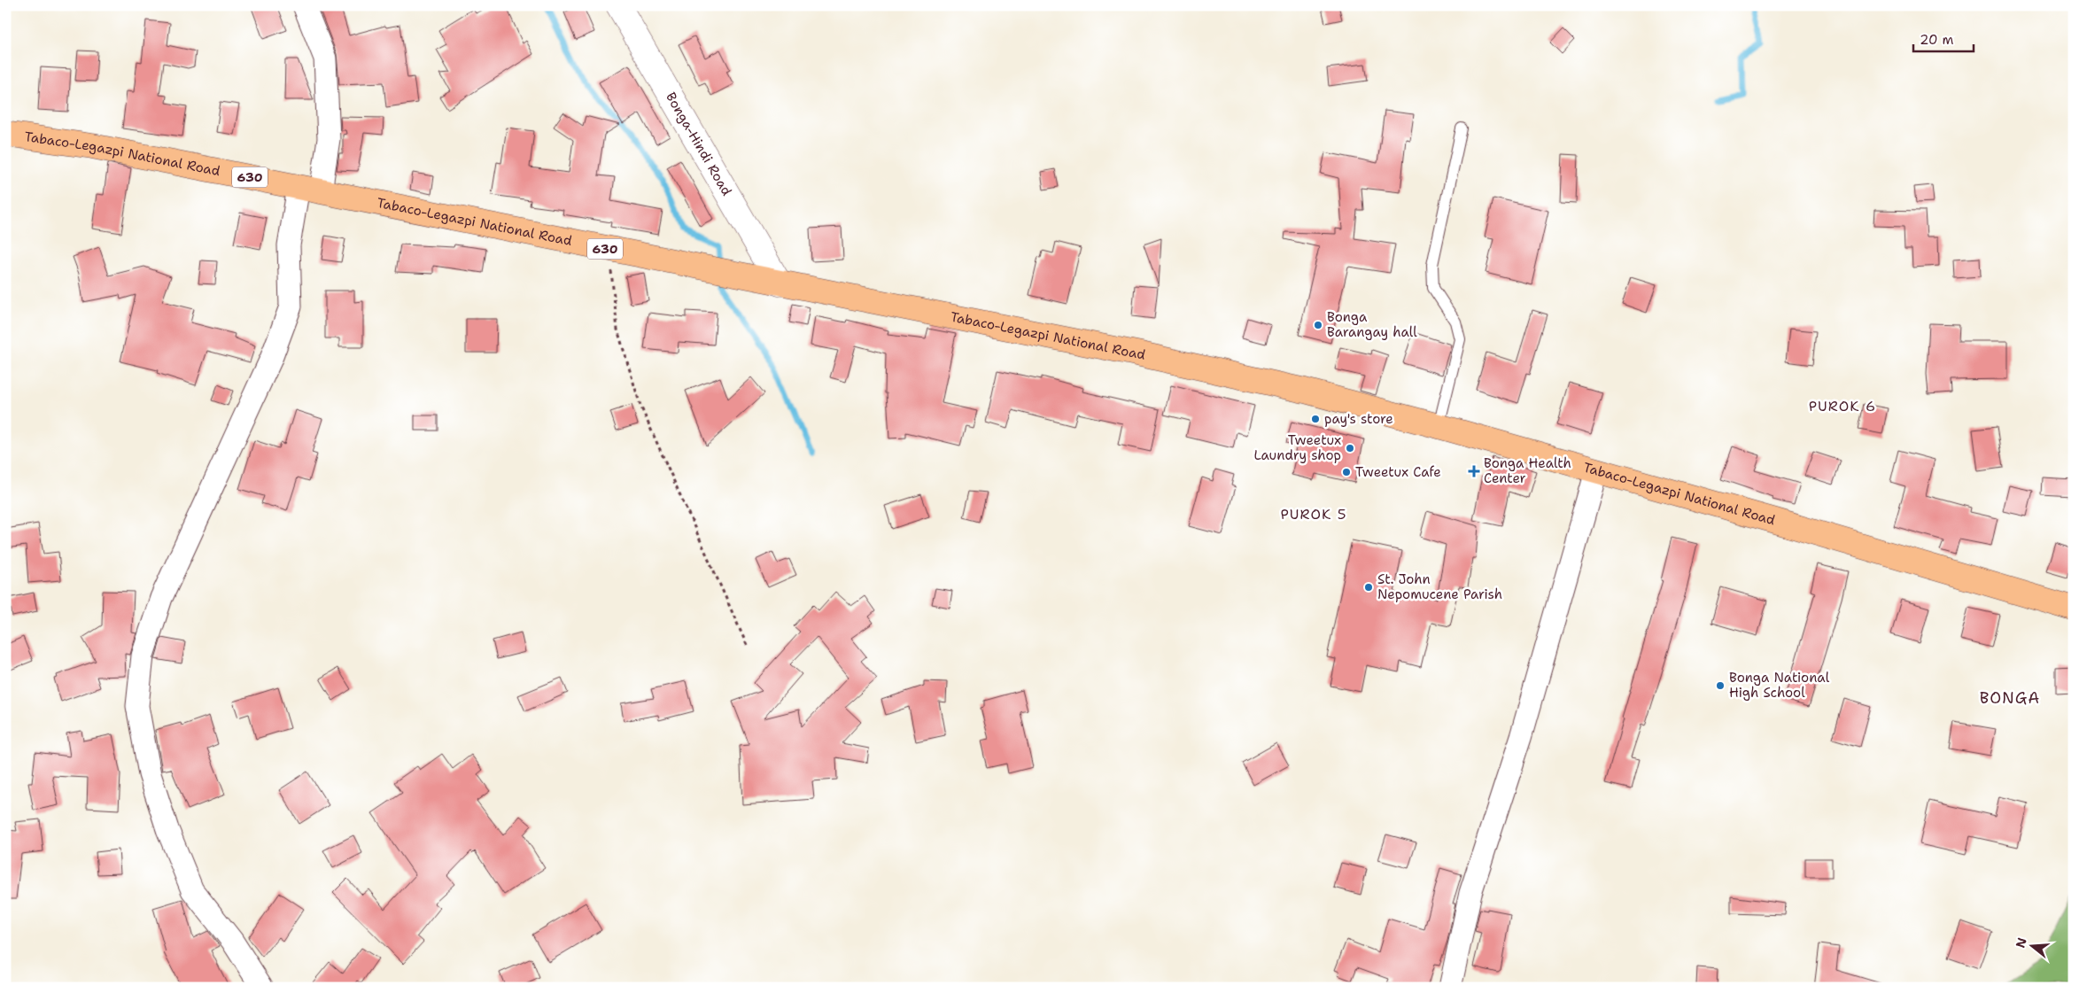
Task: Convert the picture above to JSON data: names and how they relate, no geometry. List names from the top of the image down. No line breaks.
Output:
{"streets":{"main road":["Tabaco-Legazpi National Road","630"],"street":["Bonga-Hindi Road"]},"crossings":[["Bonga-Hindi Road","Tabaco-Legazpi National Road"]],"districts":["PUROK 6","PUROK 5","BONGA"],"places":{"other":["Bonga Barangay hall","pay's store","Tweetux Laundry shop","Tweetux Cafe","St. John Nepomucene Parish","Bonga National High School"],"health":["Bonga Health Center"]},"scale_bar":"20 m","north":"left"}
